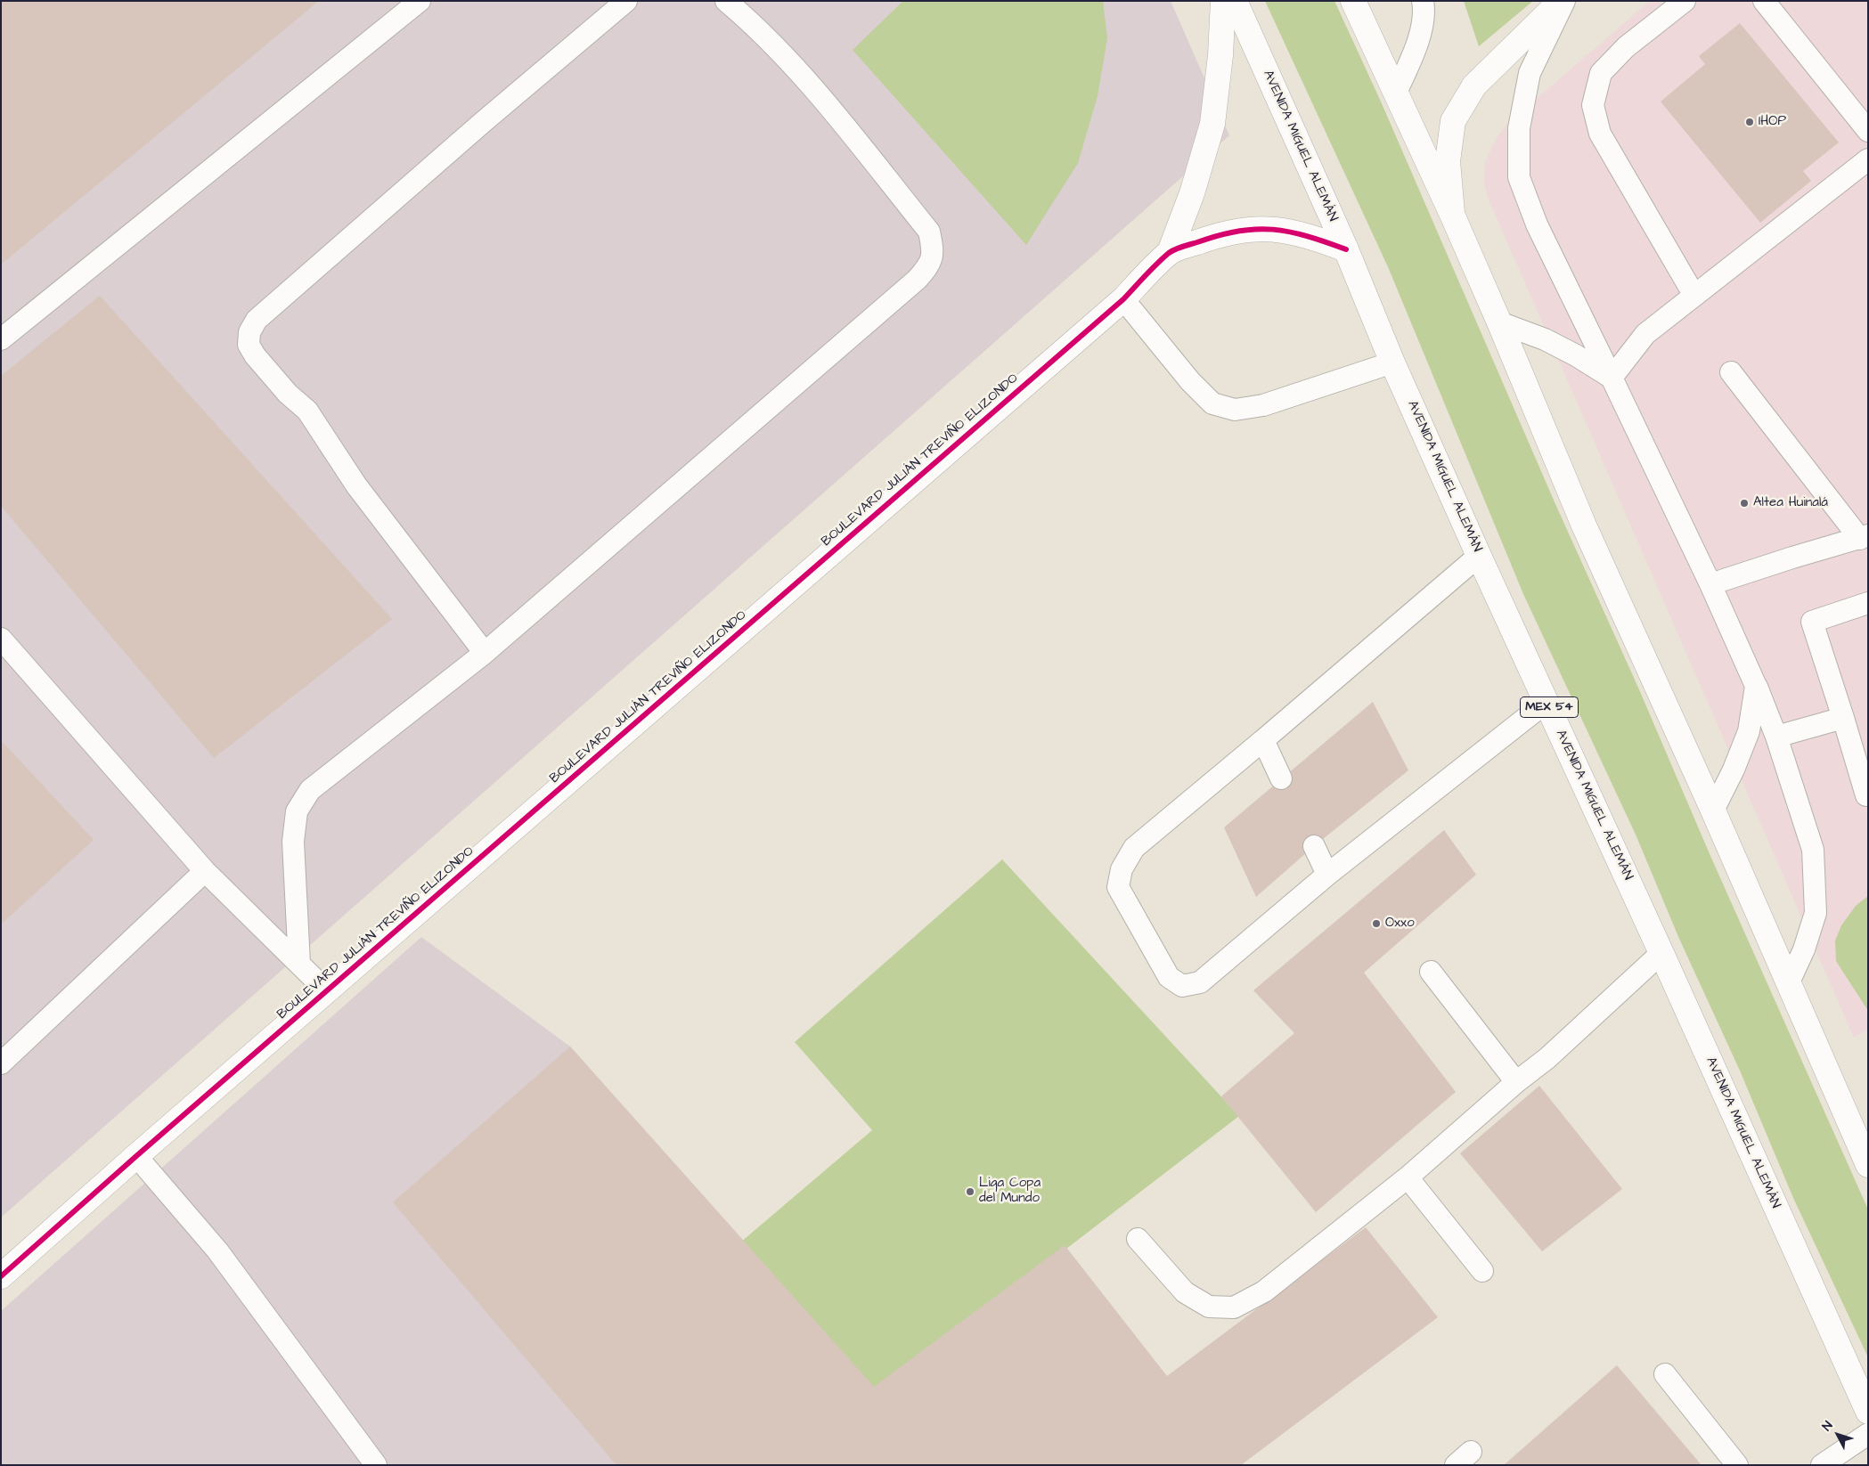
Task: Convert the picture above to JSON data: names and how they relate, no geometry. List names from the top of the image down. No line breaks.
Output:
{"streets":{"main road":["AVENIDA MIGUEL ALEMÁN","BOULEVARD JULIÁN TREVIÑO ELIZONDO","MEX 54"]},"crossings":[["AVENIDA MIGUEL ALEMÁN","BOULEVARD JULIÁN TREVIÑO ELIZONDO"]],"places":["IHOP","Altea Huinalá","Oxxo","Liga Copa del Mundo"],"north":"top left"}
